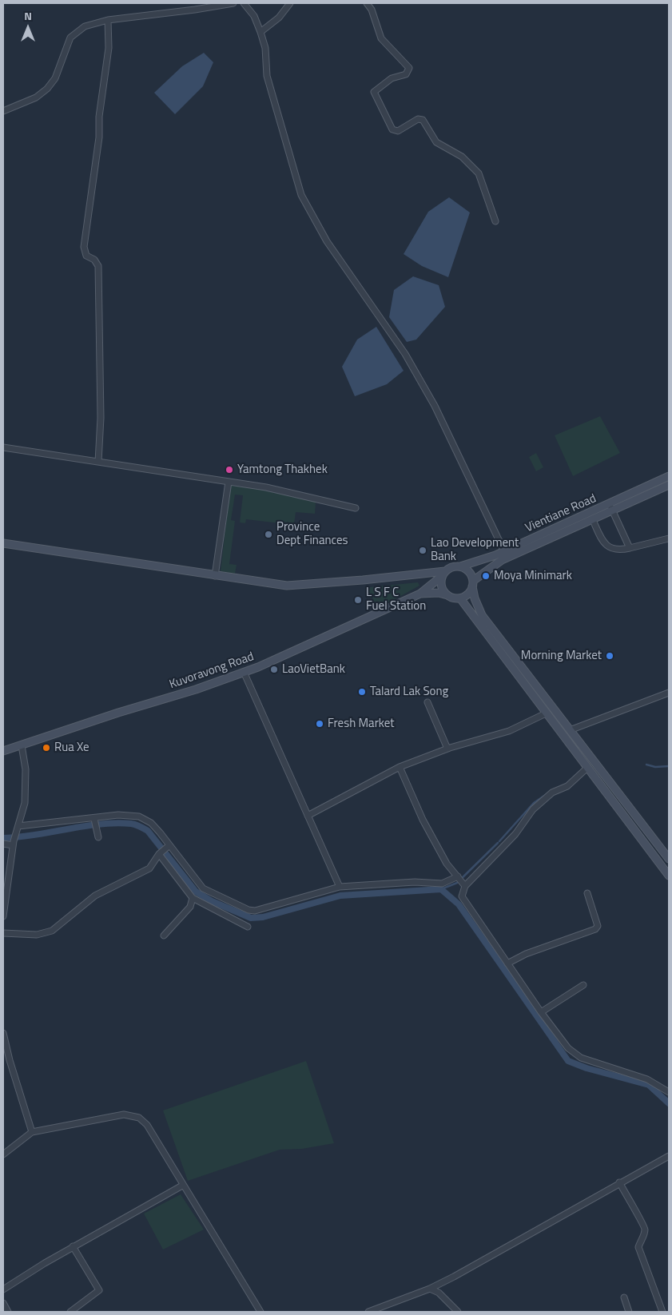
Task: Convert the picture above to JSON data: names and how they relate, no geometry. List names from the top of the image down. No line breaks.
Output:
{"streets":{"main road":["Vientiane Road","Kuvoravong Road"]},"crossings":[["Vientiane Road","Kuvoravong Road"]],"places":["Yamtong Thakhek","Province Dept Finances","Lao Development Bank","Moya Minimark","L S F C Fuel Station","Morning Market","LaoVietBank","Talard Lak Song","Fresh Market","Rua Xe"],"north":"top"}
